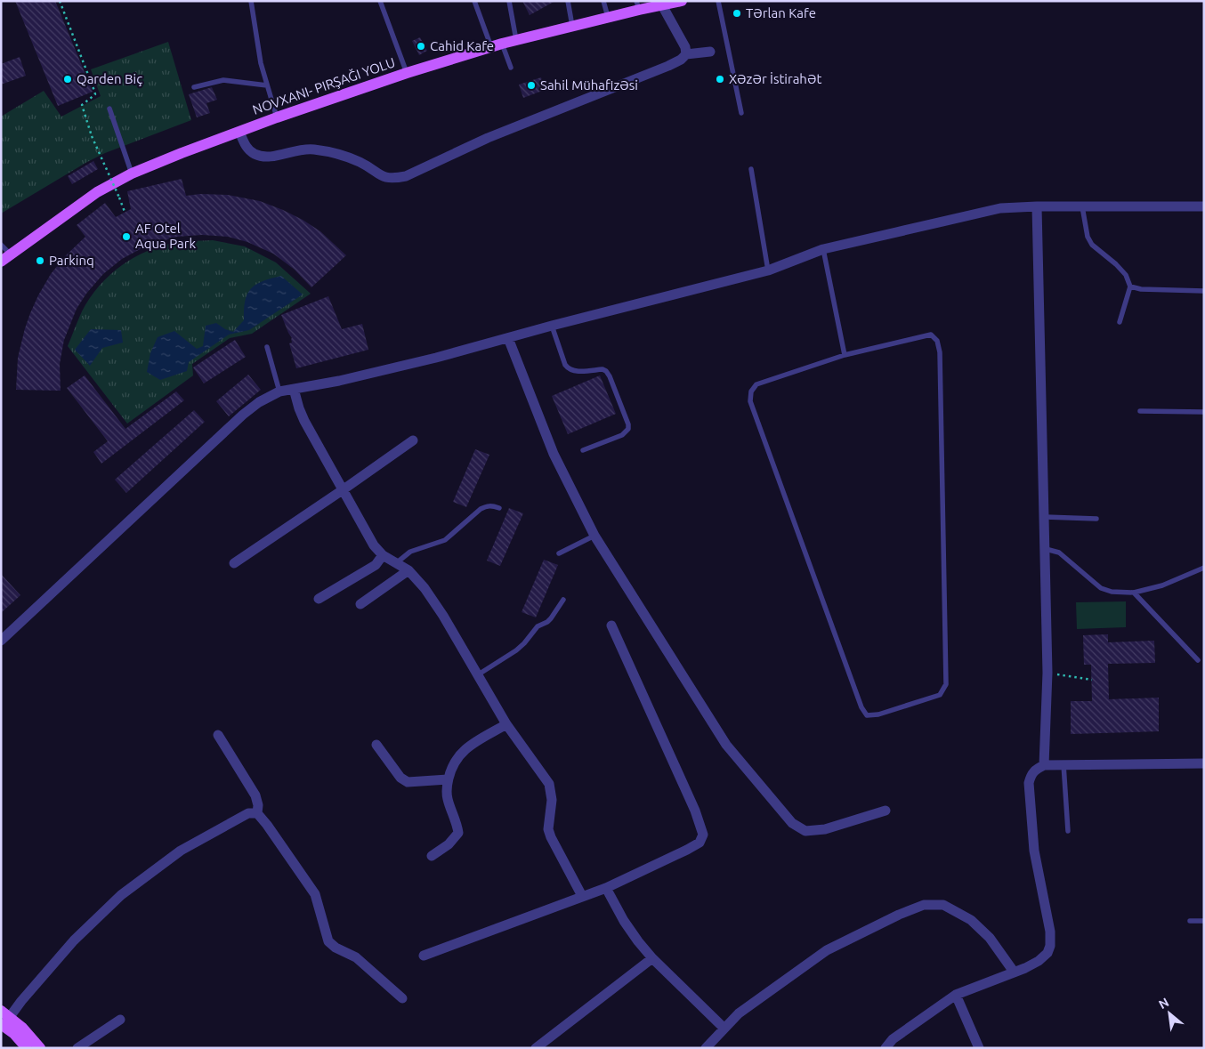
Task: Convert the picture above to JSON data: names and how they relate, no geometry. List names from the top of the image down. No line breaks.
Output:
{"places":["Tərlan Kafe","Cahid Kafe","Qarden Biç","Xəzər İstirahət","Sahil Mühafizəsi","AF Otel Aqua Park","Parkinq"],"north":"top left"}
